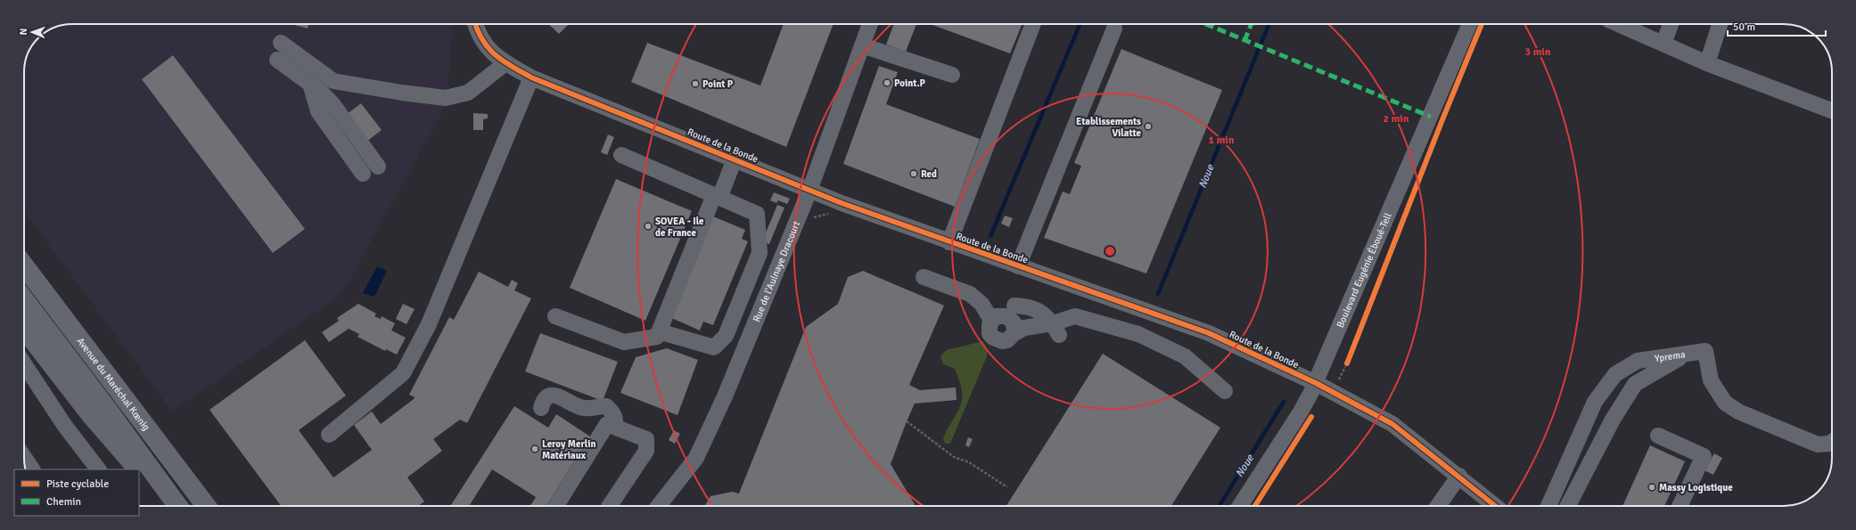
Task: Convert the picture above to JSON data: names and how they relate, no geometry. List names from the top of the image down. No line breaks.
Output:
{"streets":{"main road":["Avenue du Maréchal Kœnig"],"street":["Route de la Bonde","Boulevard Eugénie Éboué-Tell","Rue de l'Aulnaye Dracourt","Yprema"]},"crossings":[["Route de la Bonde","Boulevard Eugénie Éboué-Tell"],["Route de la Bonde","Rue de l'Aulnaye Dracourt"]],"water":["Noue"],"places":["Point.P","Point P","Etablissements Vilatte","Red","SOVEA - Ile de France","Leroy Merlin Matériaux","Massy Logistique"],"legend":["Piste cyclable","Chemin"],"scale_bar":"50 m","north":"left","rings":["3 min","2 min","1 min"]}
